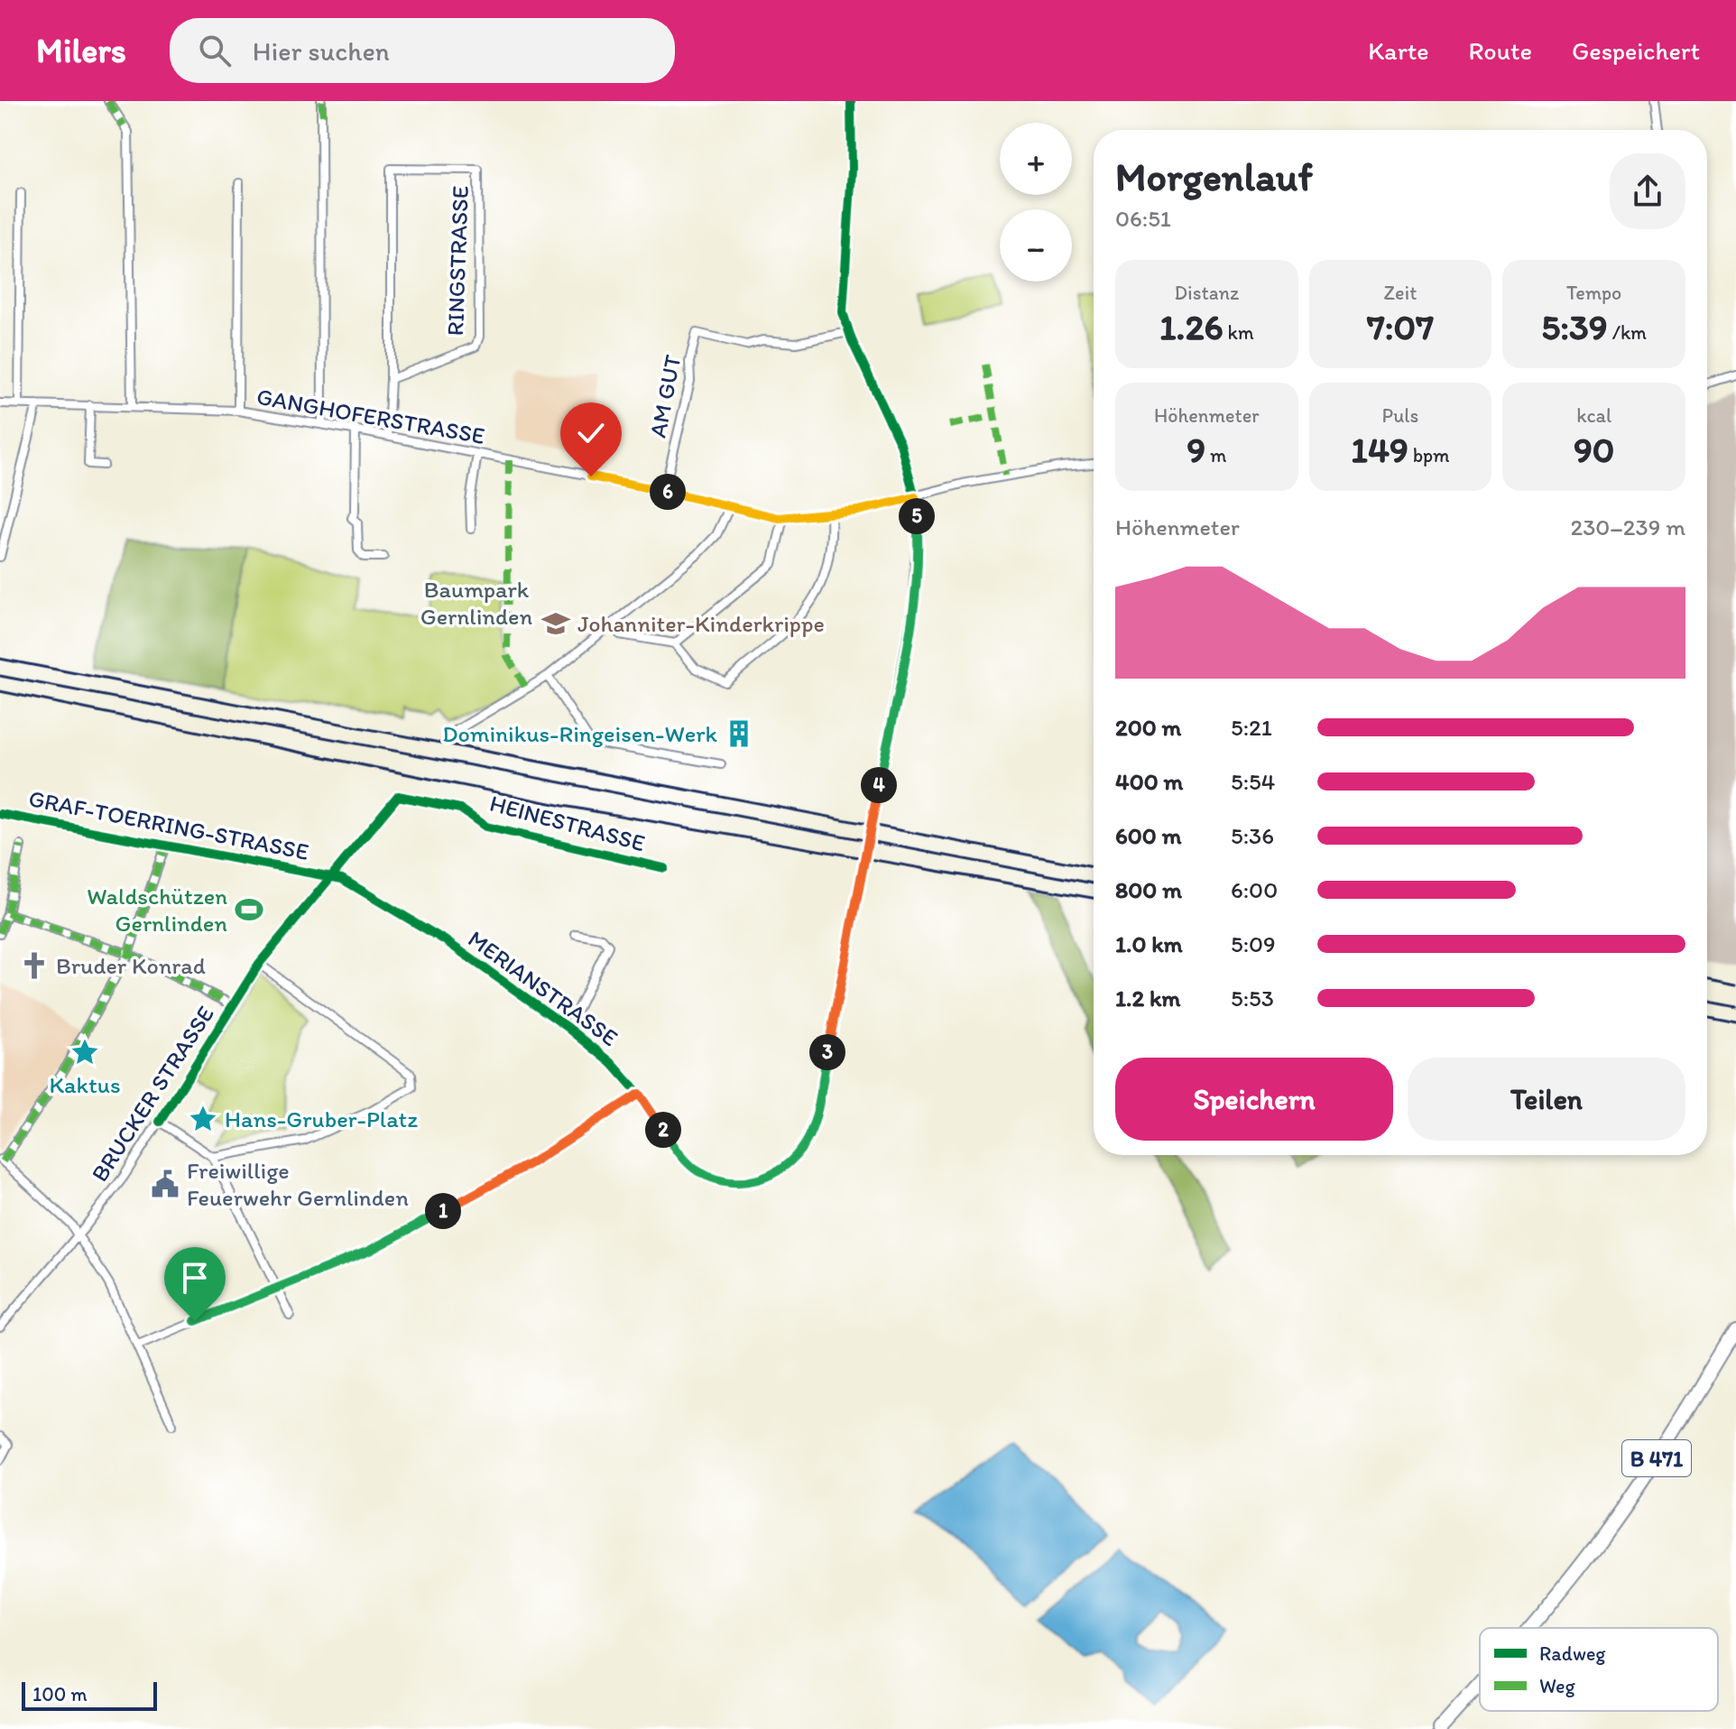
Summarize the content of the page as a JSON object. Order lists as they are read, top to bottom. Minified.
{"streets":{"highway":["B 471"],"street":["RINGSTRASSE","AM GUT","GANGHOFERSTRASSE","HEINESTRASSE","GRAF-TOERRING-STRASSE","MERIANSTRASSE","BRUCKER STRASSE"]},"crossings":[["RINGSTRASSE","GANGHOFERSTRASSE"],["AM GUT","GANGHOFERSTRASSE"],["AM GUT","MERIANSTRASSE"],["GANGHOFERSTRASSE","MERIANSTRASSE"],["HEINESTRASSE","GRAF-TOERRING-STRASSE"],["HEINESTRASSE","MERIANSTRASSE"],["HEINESTRASSE","BRUCKER STRASSE"],["GRAF-TOERRING-STRASSE","MERIANSTRASSE"],["GRAF-TOERRING-STRASSE","BRUCKER STRASSE"],["MERIANSTRASSE","BRUCKER STRASSE"]],"parks":["Baumpark Gernlinden"],"places":{"school or university":["Johanniter-Kinderkrippe"],"building":["Dominikus-Ringeisen-Werk"],"sports":["Waldschützen Gernlinden"],"church":["Bruder Konrad"],"place":["Kaktus","Hans-Gruber-Platz"],"public building":["Freiwillige Feuerwehr Gernlinden"]},"legend":["Radweg","Weg"],"scale_bar":"100 m","page":{"header":"Milers","search":"Hier suchen","nav":["Karte","Route","Gespeichert"],"map_buttons":["+","−"],"heading":["Morgenlauf","06:51"],"stats":[["Distanz","1.26 km"],["Zeit","7:07"],["Tempo","5:39 /km"],["Höhenmeter","9 m"],["Puls","149 bpm"],["kcal","90"]],"pins":["6","5","4","3","2","1"],"chart":["Höhenmeter","230–239 m"],"list":[{"name":"200 m","note":"5:21"},{"name":"400 m","note":"5:54"},{"name":"600 m","note":"5:36"},{"name":"800 m","note":"6:00"},{"name":"1.0 km","note":"5:09"},{"name":"1.2 km","note":"5:53"}],"buttons":["Speichern","Teilen"],"scale":"100 m"}}
